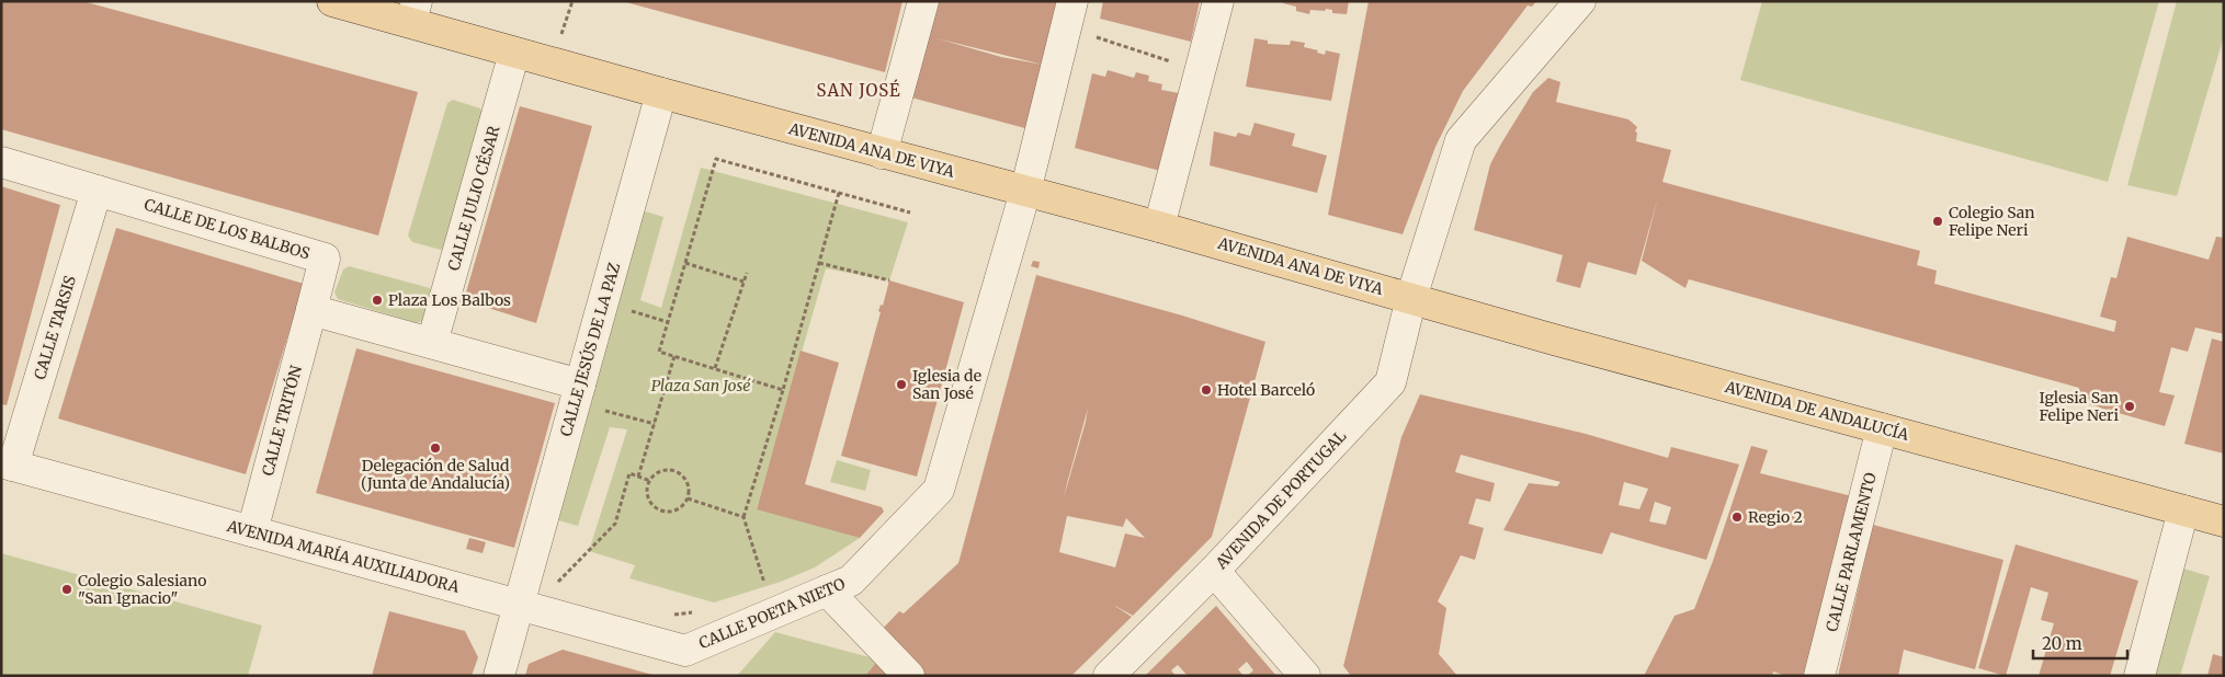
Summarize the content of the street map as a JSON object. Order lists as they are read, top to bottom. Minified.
{"streets":{"main road":["AVENIDA ANA DE VIYA","AVENIDA DE ANDALUCÍA"],"street":["CALLE JULIO CÉSAR","CALLE DE LOS BALBOS","CALLE TARSIS","CALLE JESÚS DE LA PAZ","CALLE TRITÓN","AVENIDA DE PORTUGAL","CALLE PARLAMENTO","AVENIDA MARÍA AUXILIADORA","CALLE POETA NIETO"]},"crossings":[["AVENIDA ANA DE VIYA","CALLE JULIO CÉSAR"],["AVENIDA ANA DE VIYA","CALLE JESÚS DE LA PAZ"],["AVENIDA ANA DE VIYA","AVENIDA DE ANDALUCÍA"],["AVENIDA ANA DE VIYA","AVENIDA DE PORTUGAL"],["AVENIDA ANA DE VIYA","CALLE POETA NIETO"],["CALLE DE LOS BALBOS","CALLE TARSIS"],["CALLE DE LOS BALBOS","CALLE TRITÓN"],["CALLE TARSIS","AVENIDA MARÍA AUXILIADORA"],["CALLE JESÚS DE LA PAZ","AVENIDA MARÍA AUXILIADORA"],["AVENIDA DE ANDALUCÍA","AVENIDA DE PORTUGAL"],["AVENIDA DE ANDALUCÍA","CALLE PARLAMENTO"],["CALLE TRITÓN","AVENIDA MARÍA AUXILIADORA"],["AVENIDA MARÍA AUXILIADORA","CALLE POETA NIETO"]],"districts":["SAN JOSÉ"],"parks":["Plaza San José"],"places":["Colegio San Felipe Neri","Plaza Los Balbos","Iglesia de San José","Hotel Barceló","Iglesia San Felipe Neri","Delegación de Salud (Junta de Andalucía)","Regio 2","Colegio Salesiano \"San Ignacio\""],"scale_bar":"20 m"}
